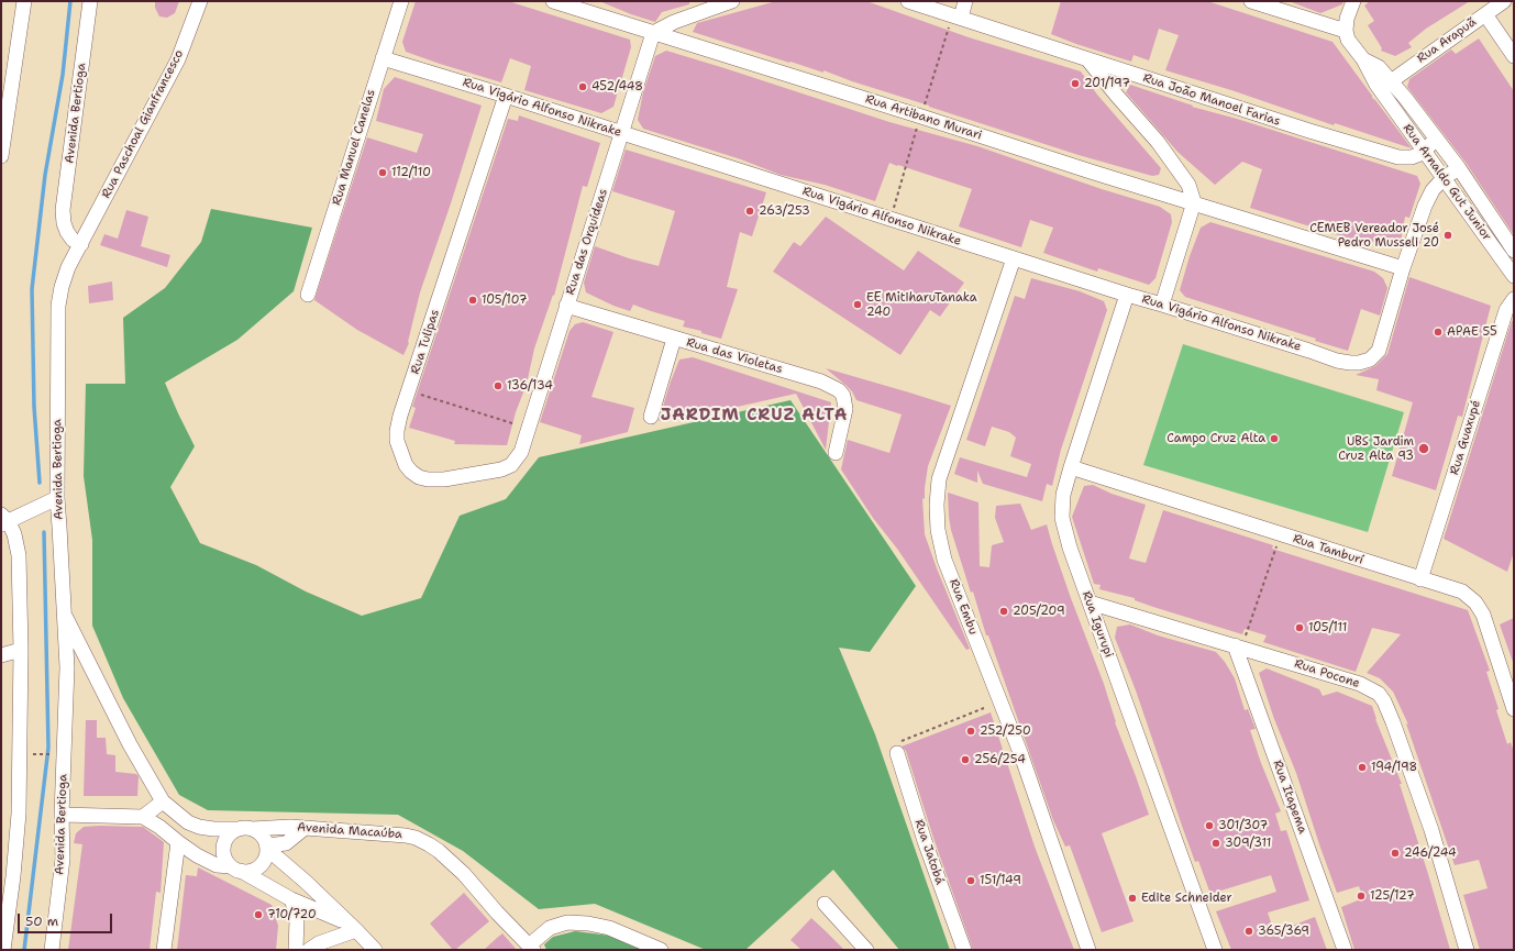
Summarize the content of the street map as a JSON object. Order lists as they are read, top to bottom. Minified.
{"streets":{"street":["Rua Arapuã","Rua João Manoel Farias","Rua Vigário Alfonso Nikrake","Avenida Bertioga","Rua Artibano Murari","Rua Paschoal Gianfrancesco","Rua Manuel Canelas","Rua Arnaldo Gut Junior","Rua das Orquídeas","Rua Tulipas","Rua das Violetas","Rua Guaxupé","Rua Tamburí","Rua Embu","Rua Igurupi","Rua Pocone","Rua Itapema","Avenida Macaúba","Rua Jatobá"]},"crossings":[["Rua Arapuã","Rua Arnaldo Gut Junior"],["Rua João Manoel Farias","Rua Arnaldo Gut Junior"],["Rua Vigário Alfonso Nikrake","Rua Artibano Murari"],["Rua Vigário Alfonso Nikrake","Rua Manuel Canelas"],["Rua Vigário Alfonso Nikrake","Rua das Orquídeas"],["Rua Vigário Alfonso Nikrake","Rua Tulipas"],["Rua Vigário Alfonso Nikrake","Rua Embu"],["Rua Vigário Alfonso Nikrake","Rua Igurupi"],["Avenida Bertioga","Rua Paschoal Gianfrancesco"],["Rua Artibano Murari","Rua das Orquídeas"],["Rua das Orquídeas","Rua Tulipas"],["Rua das Orquídeas","Rua das Violetas"],["Rua Guaxupé","Rua Tamburí"],["Rua Tamburí","Rua Igurupi"],["Rua Igurupi","Rua Pocone"],["Rua Pocone","Rua Itapema"]],"districts":["JARDIM CRUZ ALTA"],"places":["201/197","452/448","112/110","263/253","CEMEB Vereador José Pedro Musseli 20","105/107","EE MitiharuTanaka 240","APAE 55","136/134","Campo Cruz Alta","UBS Jardim Cruz Alta 93","205/209","105/111","252/250","256/254","194/198","301/307","309/311","246/244","151/149","125/127","Edite Schneider","710/720","365/369"],"scale_bar":"50 m"}
